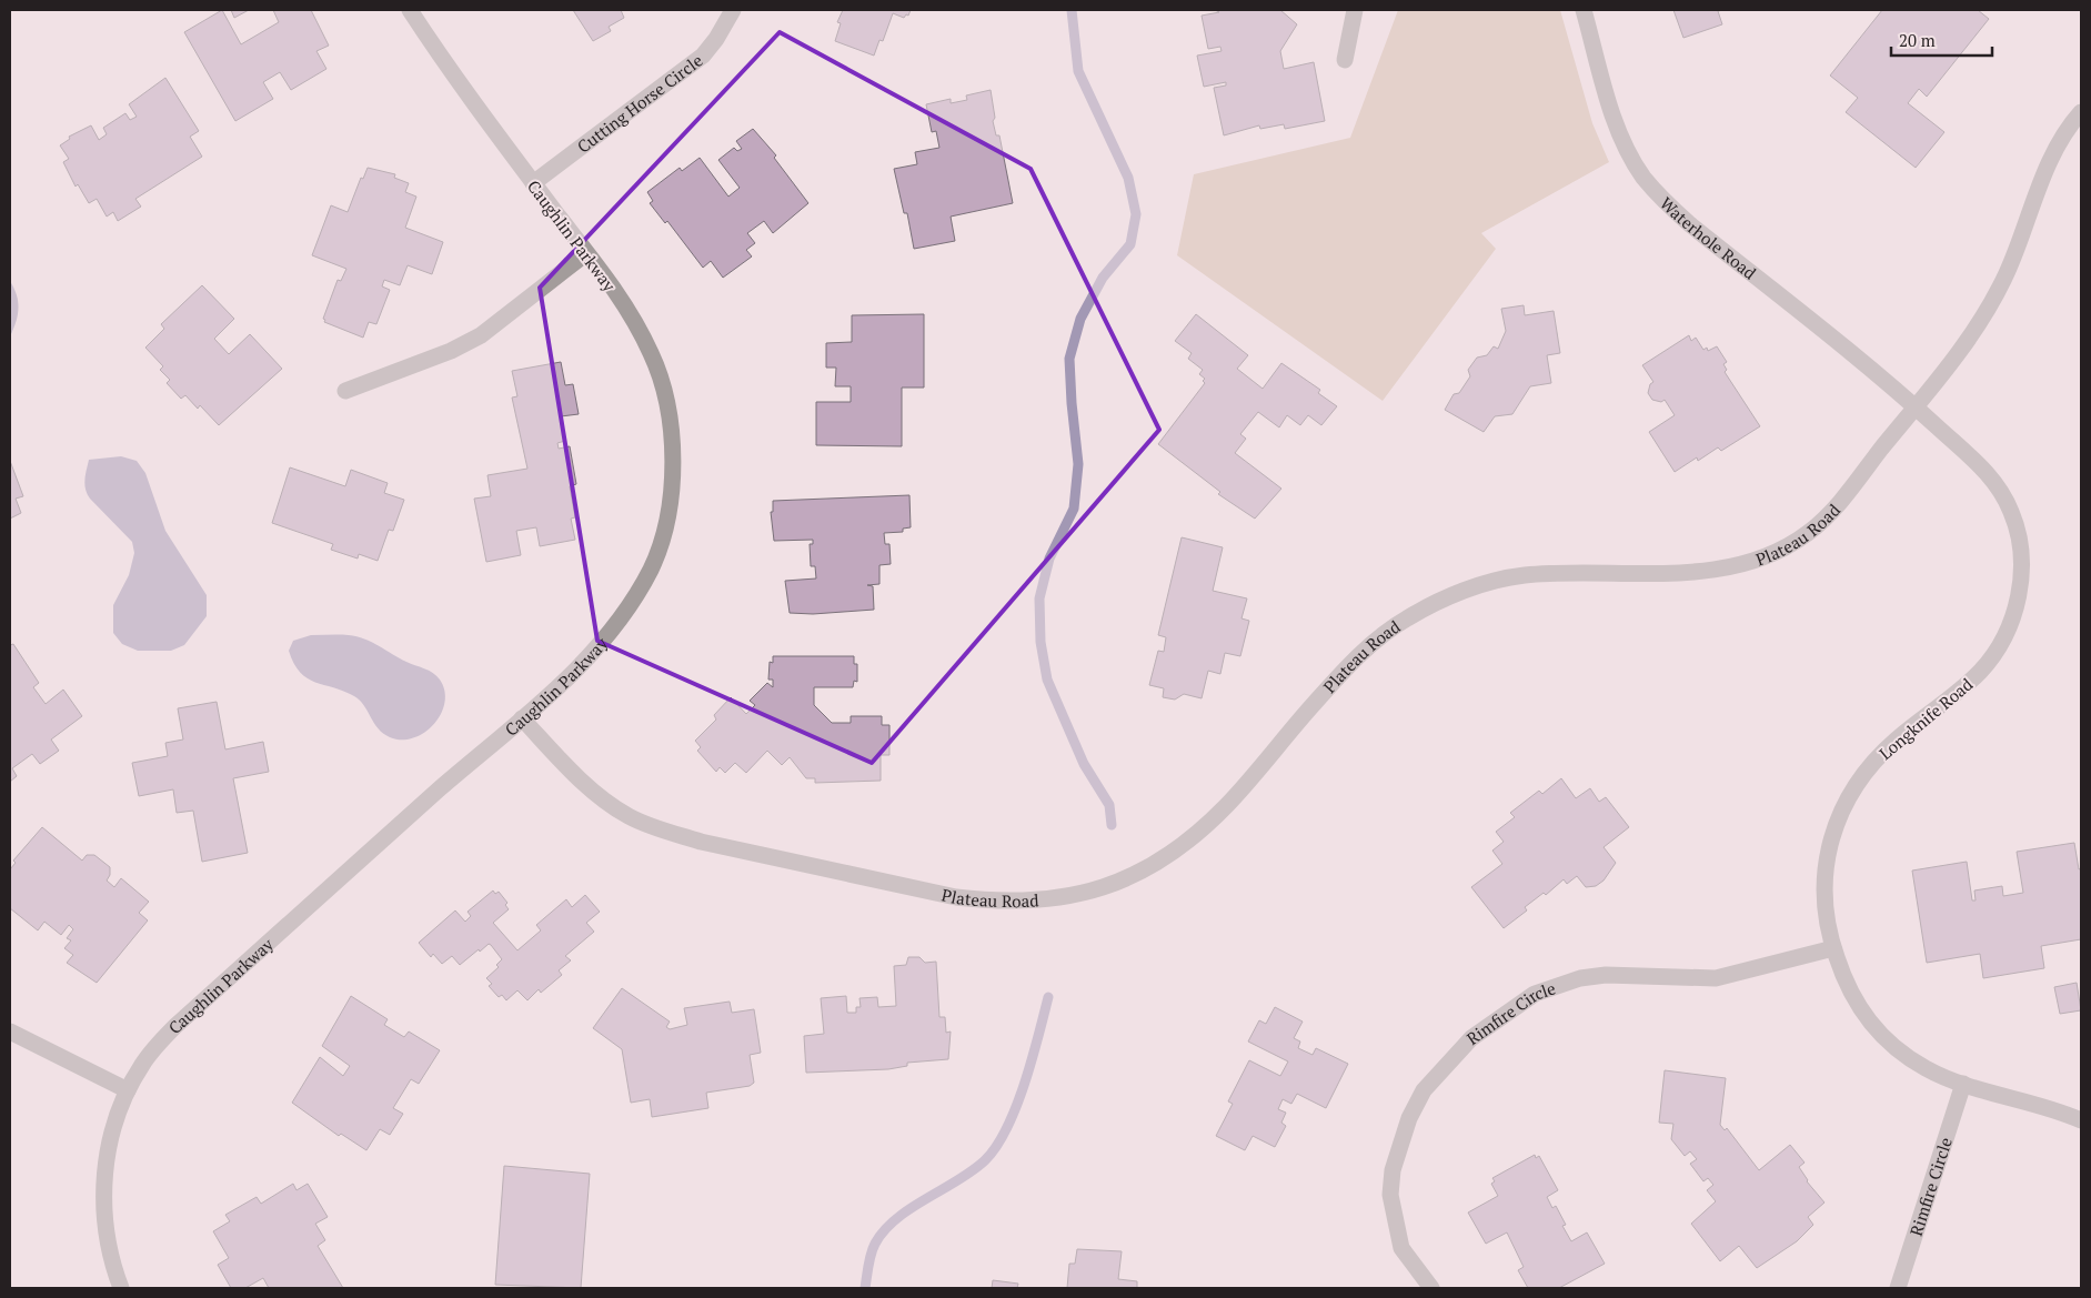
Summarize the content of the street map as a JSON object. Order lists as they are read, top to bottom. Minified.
{"streets":{"street":["Cutting Horse Circle","Caughlin Parkway","Waterhole Road","Plateau Road","Longknife Road","Rimfire Circle"]},"crossings":[["Cutting Horse Circle","Caughlin Parkway"],["Caughlin Parkway","Plateau Road"],["Waterhole Road","Plateau Road"],["Waterhole Road","Longknife Road"],["Plateau Road","Longknife Road"],["Longknife Road","Rimfire Circle"]],"scale_bar":"20 m"}
